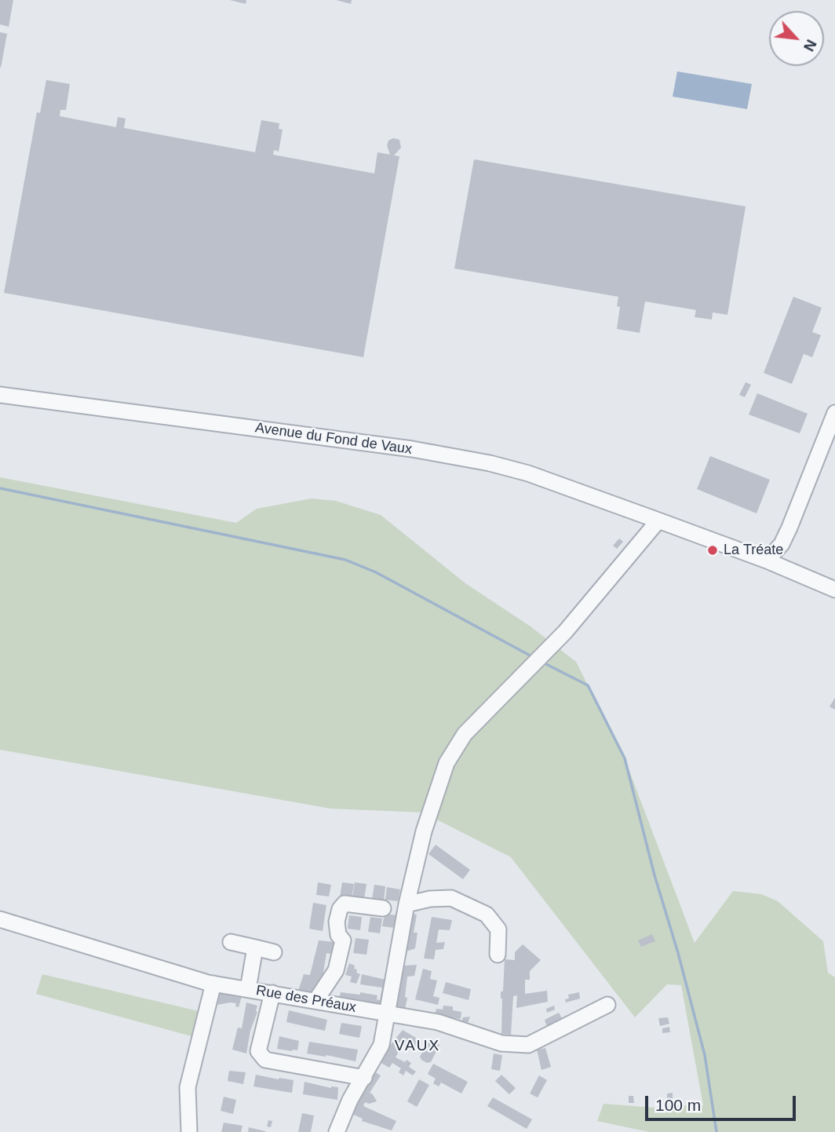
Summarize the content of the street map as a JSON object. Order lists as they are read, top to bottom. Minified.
{"streets":{"street":["Avenue du Fond de Vaux","Rue des Préaux"]},"districts":["VAUX"],"places":["La Tréate"],"scale_bar":"100 m","north":"bottom right"}
